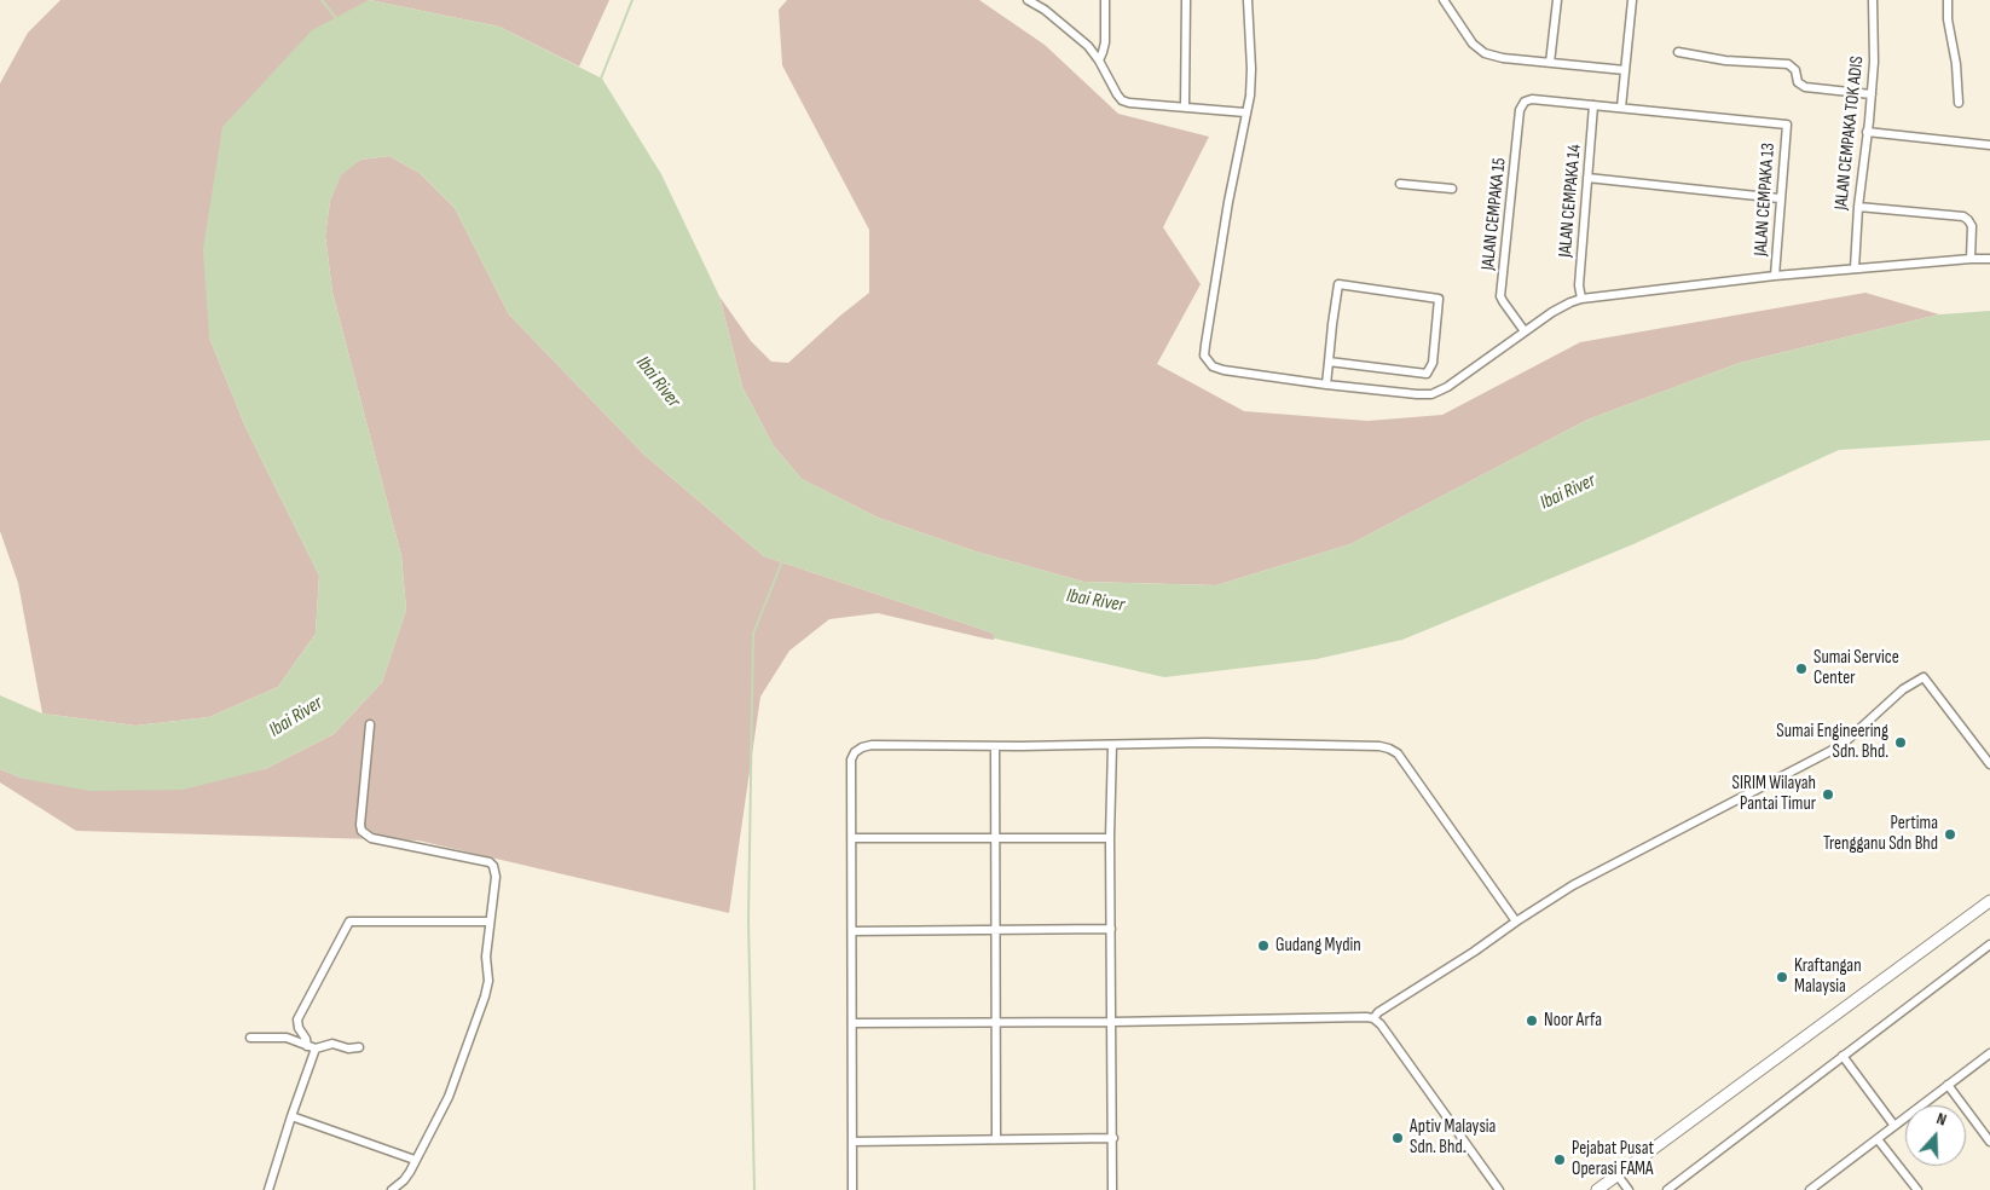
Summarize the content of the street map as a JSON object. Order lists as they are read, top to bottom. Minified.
{"streets":{"street":["JALAN CEMPAKA TOK ADIS","JALAN CEMPAKA 13","JALAN CEMPAKA 14","JALAN CEMPAKA 15"]},"crossings":[["JALAN CEMPAKA 14","JALAN CEMPAKA 15"]],"water":["Ibai River"],"places":["Sumai Service Center","Sumai Engineering Sdn. Bhd.","SIRIM Wilayah Pantai Timur","Pertima Trengganu Sdn Bhd","Gudang Mydin","Kraftangan Malaysia","Noor Arfa","Aptiv Malaysia Sdn. Bhd.","Pejabat Pusat Operasi FAMA"],"north":"top"}
